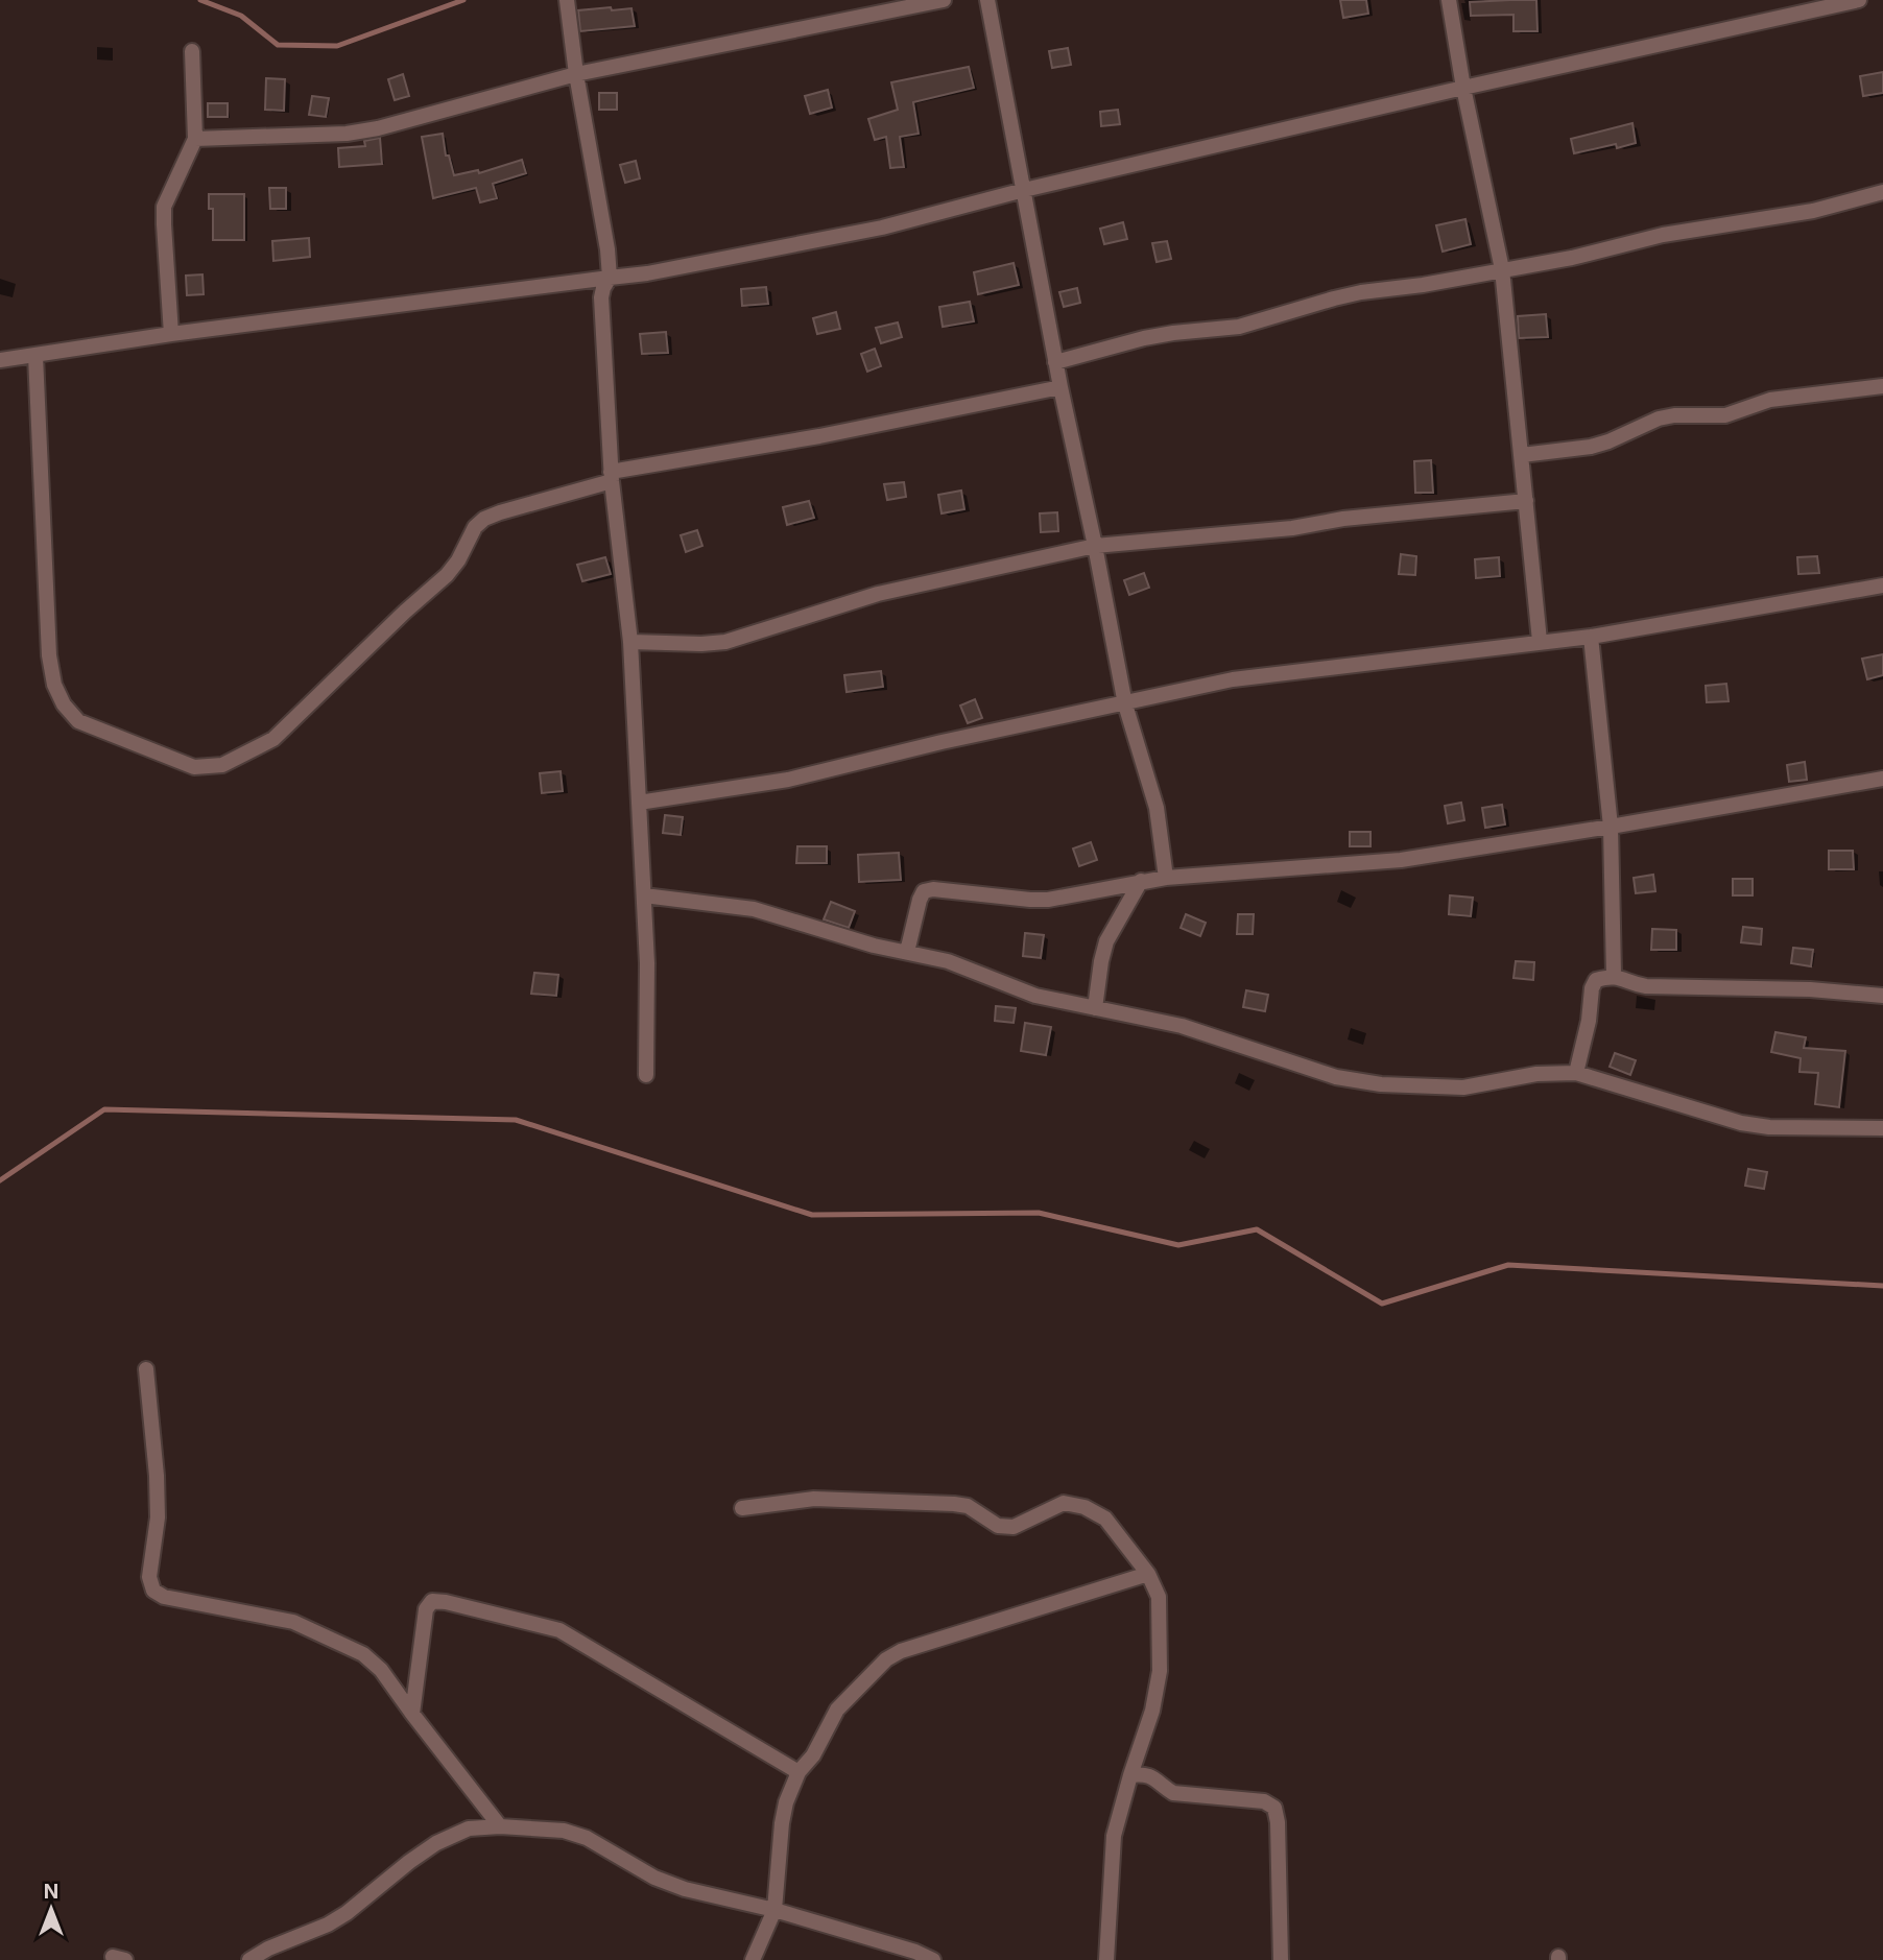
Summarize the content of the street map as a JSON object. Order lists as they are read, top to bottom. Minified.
{"north":"top"}
